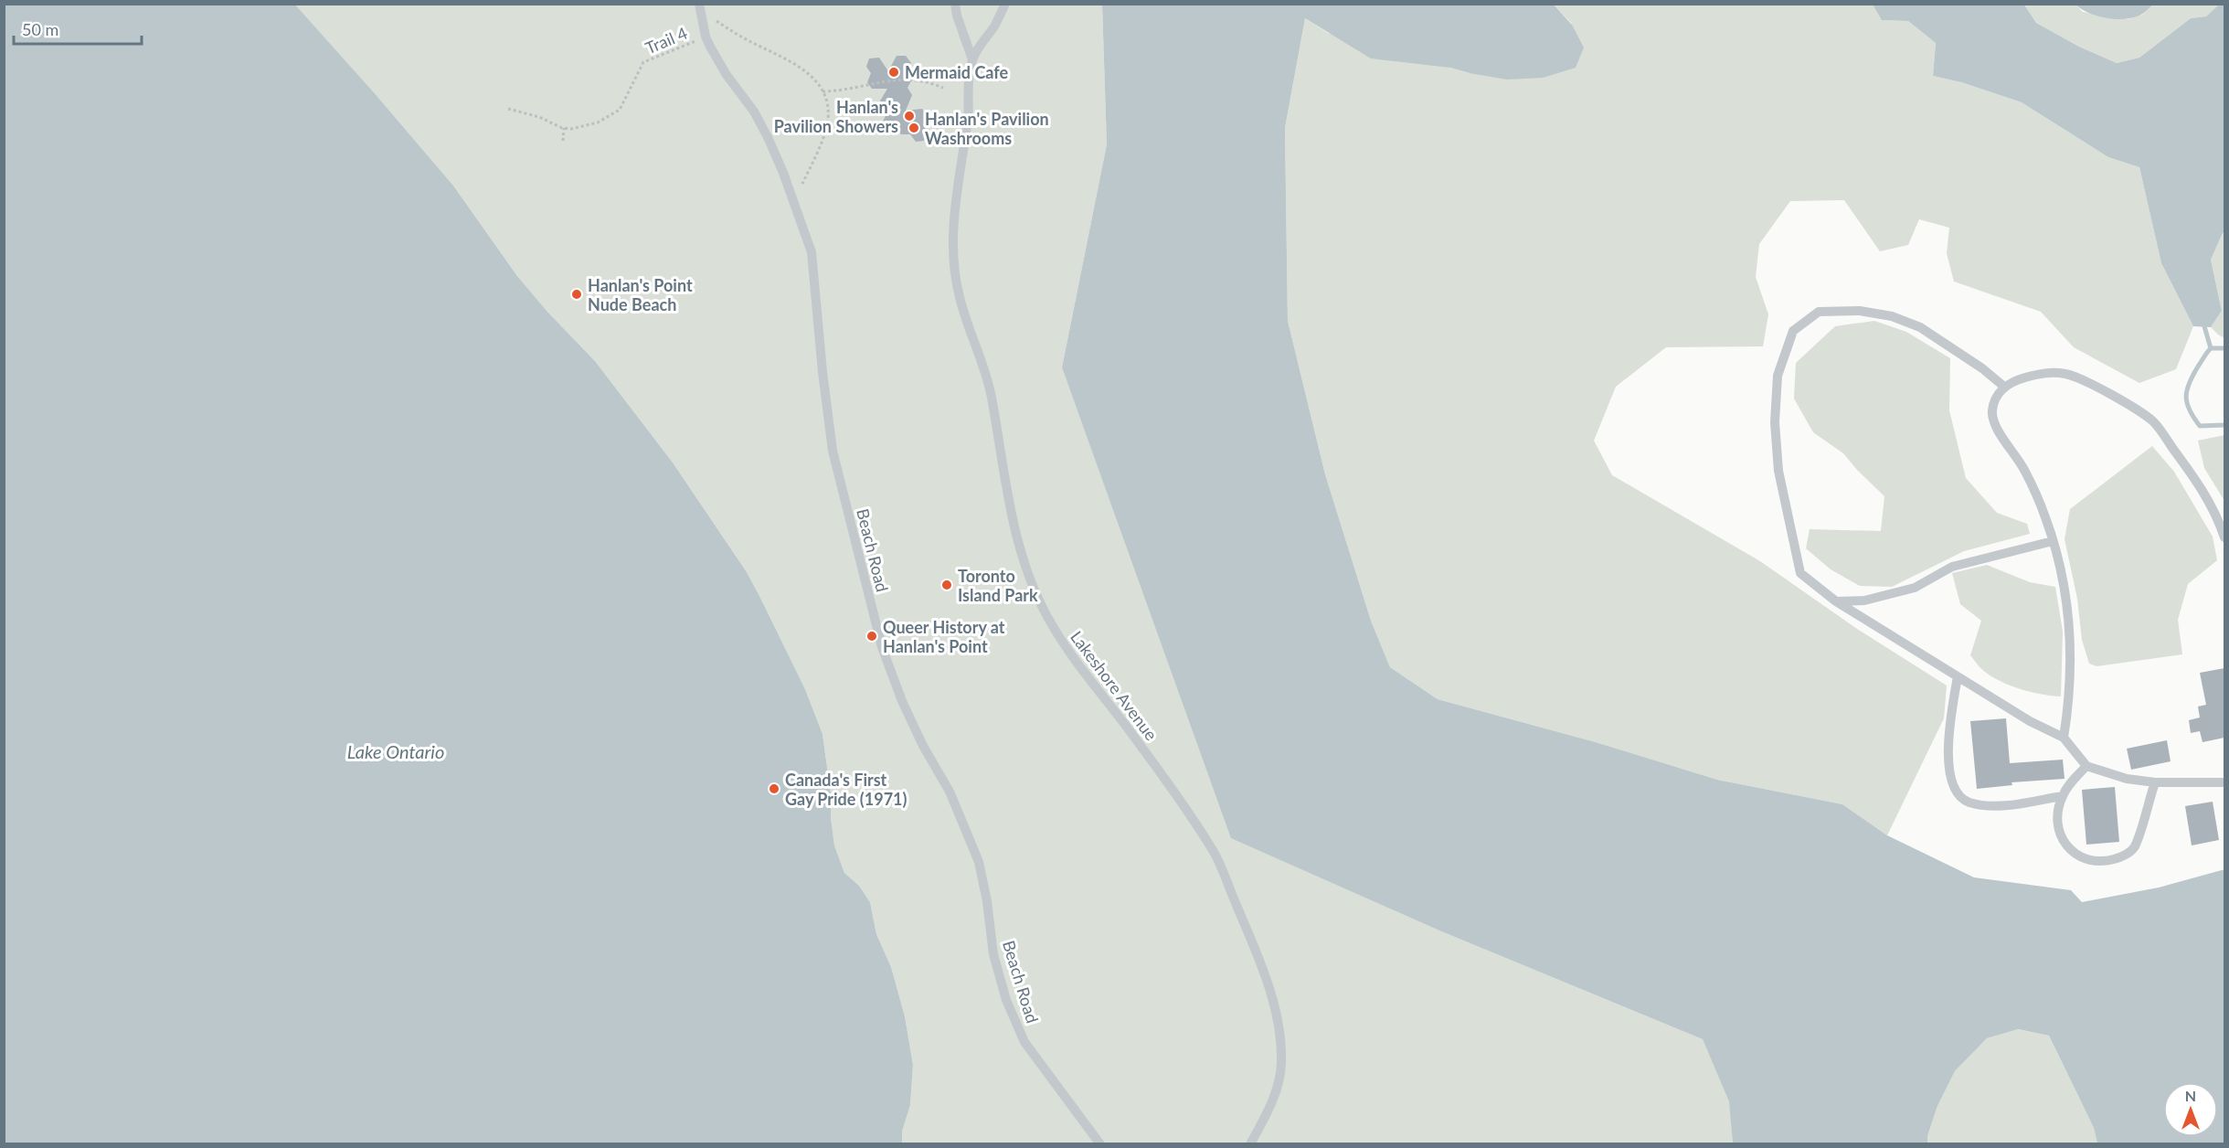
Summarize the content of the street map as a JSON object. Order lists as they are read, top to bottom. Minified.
{"streets":{"lane":["Beach Road","Lakeshore Avenue"],"path":["Trail 4"]},"crossings":[["Trail 4","Beach Road"]],"water":["Lake Ontario"],"places":["Mermaid Cafe","Hanlan's Pavilion Showers","Hanlan's Pavilion Washrooms","Hanlan's Point Nude Beach","Toronto Island Park","Queer History at Hanlan's Point","Canada's First Gay Pride (1971)"],"scale_bar":"50 m","north":"top"}
